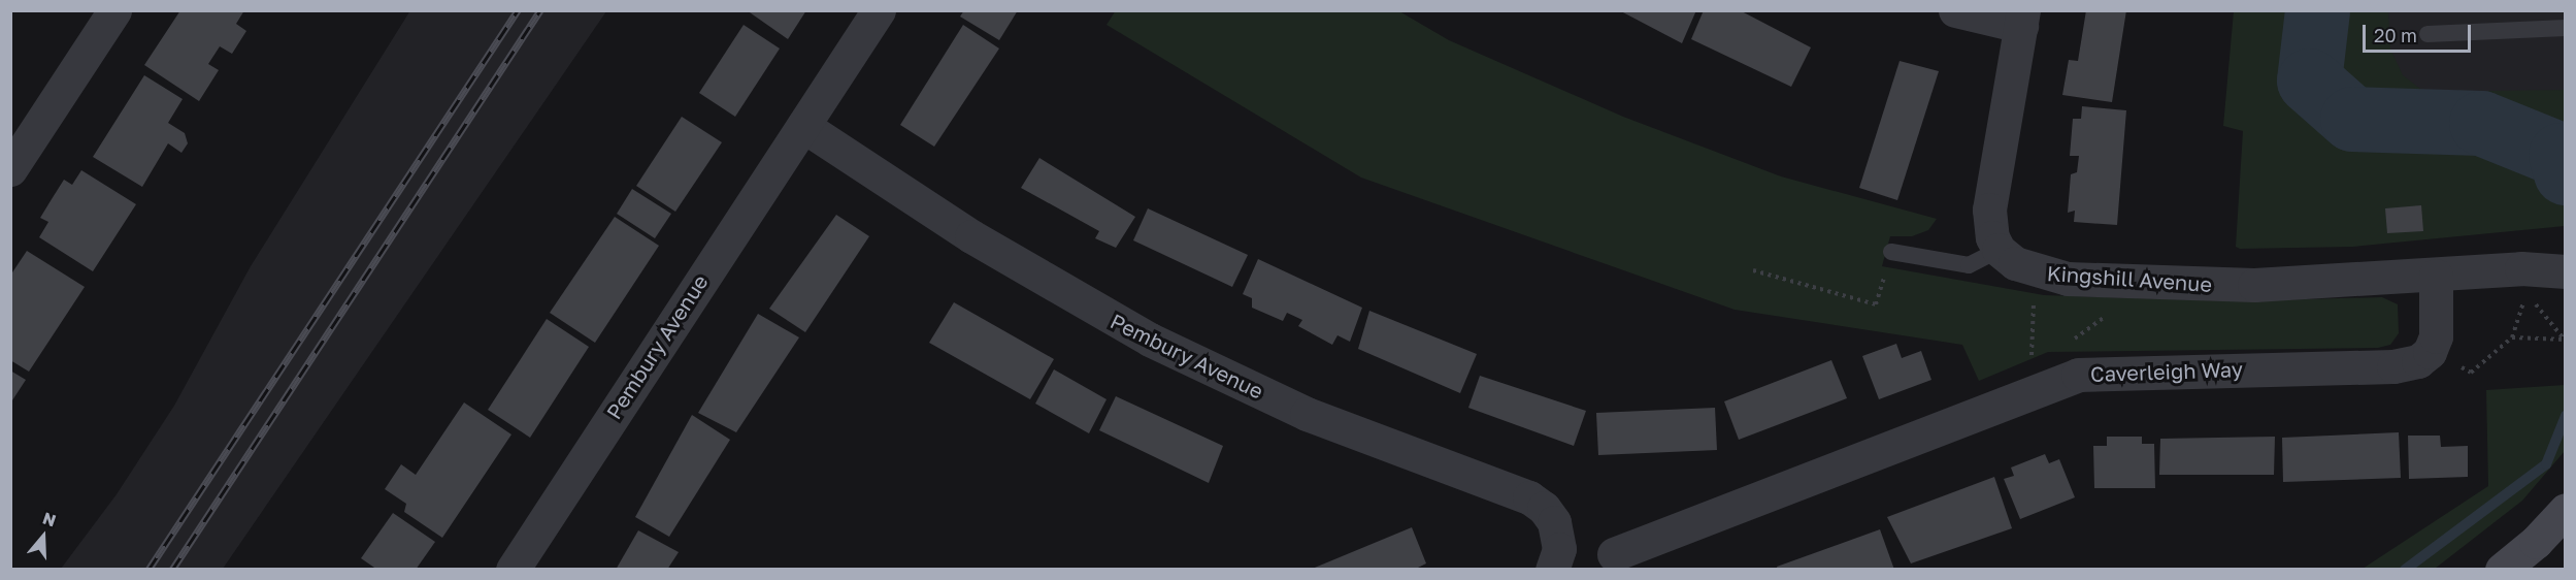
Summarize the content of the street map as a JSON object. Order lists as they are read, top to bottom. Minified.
{"streets":{"street":["Kingshill Avenue","Pembury Avenue","Caverleigh Way"]},"scale_bar":"20 m","north":"top"}
